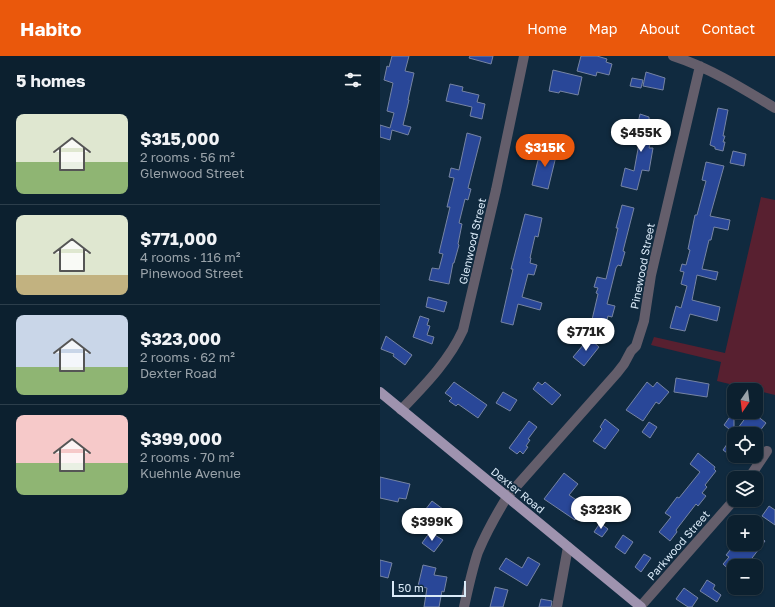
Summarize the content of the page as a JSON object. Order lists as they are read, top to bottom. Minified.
{"streets":{"main road":["Dexter Road"],"street":["Glenwood Street","Pinewood Street","Parkwood Street"]},"crossings":[["Glenwood Street","Dexter Road"],["Pinewood Street","Dexter Road"],["Dexter Road","Parkwood Street"]],"scale_bar":"50 m","north":"bottom","page":{"header":"Habito","nav":["Home","Map","About","Contact"],"heading":"5 homes","list":[{"name":"$315,000","note":"2 rooms · 56 m² · Glenwood Street"},{"name":"$771,000","note":"4 rooms · 116 m² · Pinewood Street"},{"name":"$323,000","note":"2 rooms · 62 m² · Dexter Road"},{"name":"$399,000","note":"2 rooms · 70 m² · Kuehnle Avenue"}],"price":["$455K","$315K","$771K","$323K","$399K"],"map_buttons":["+","−"],"scale":"50 m"}}
